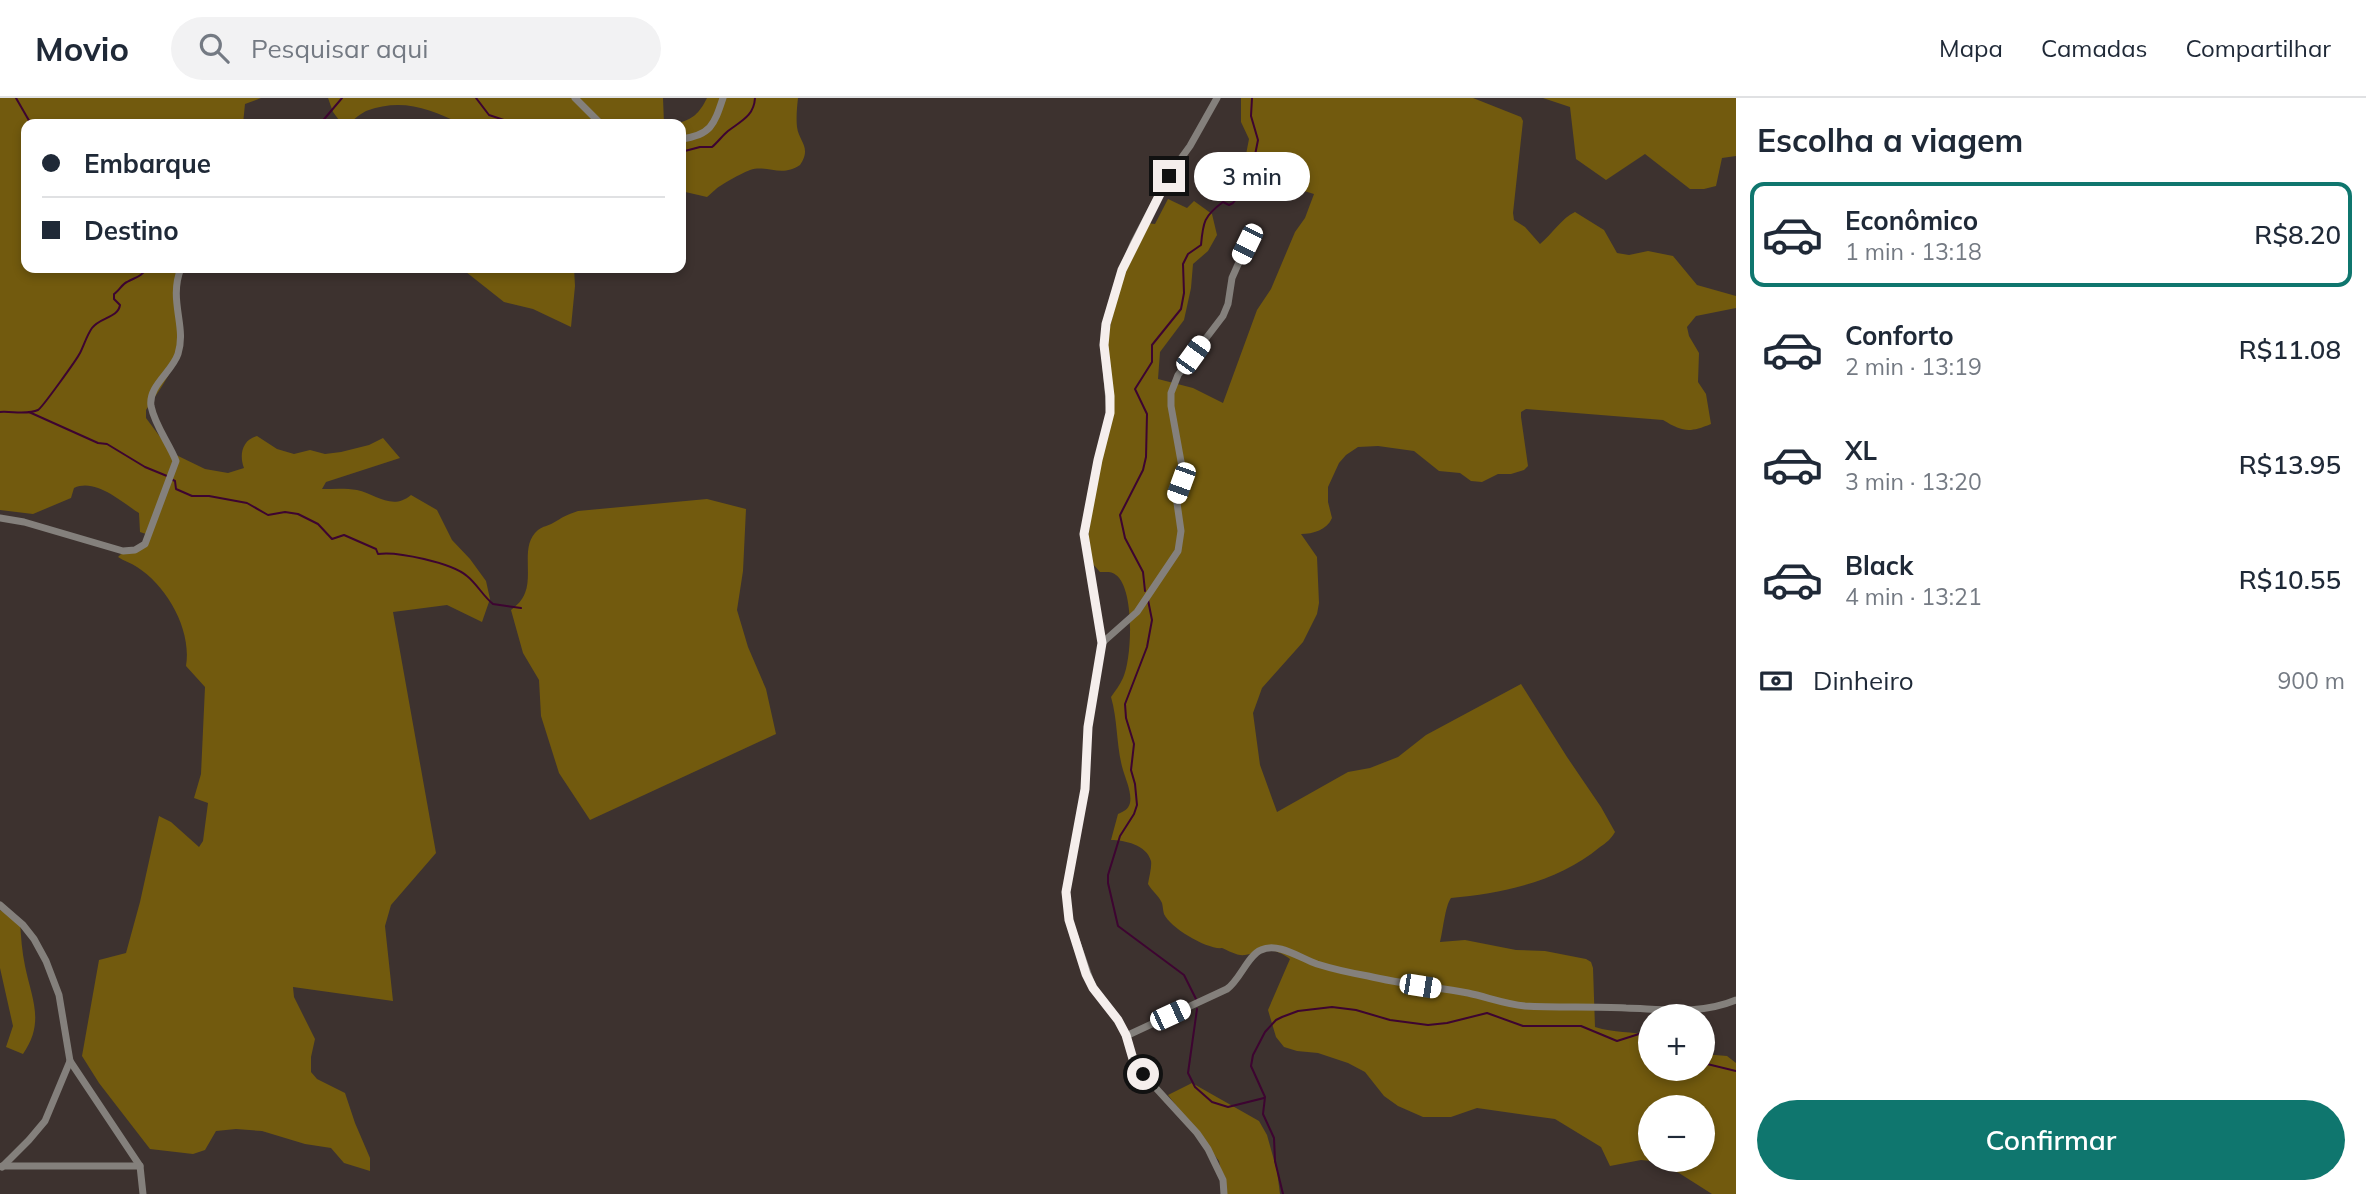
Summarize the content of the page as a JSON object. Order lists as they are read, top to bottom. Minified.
{"page":{"header":"Movio","search":"Pesquisar aqui","nav":["Mapa","Camadas","Compartilhar"],"heading":"Escolha a viagem","banner":["Embarque","Destino"],"bubble":"3 min","list":[{"name":"Econômico","note":"1 min · 13:18","value":"R$8.20"},{"name":"Conforto","note":"2 min · 13:19","value":"R$11.08"},{"name":"XL","note":"3 min · 13:20","value":"R$13.95"},{"name":"Black","note":"4 min · 13:21","value":"R$10.55"}],"pay":["Dinheiro","900 m"],"map_buttons":["+","−"],"buttons":"Confirmar"}}
